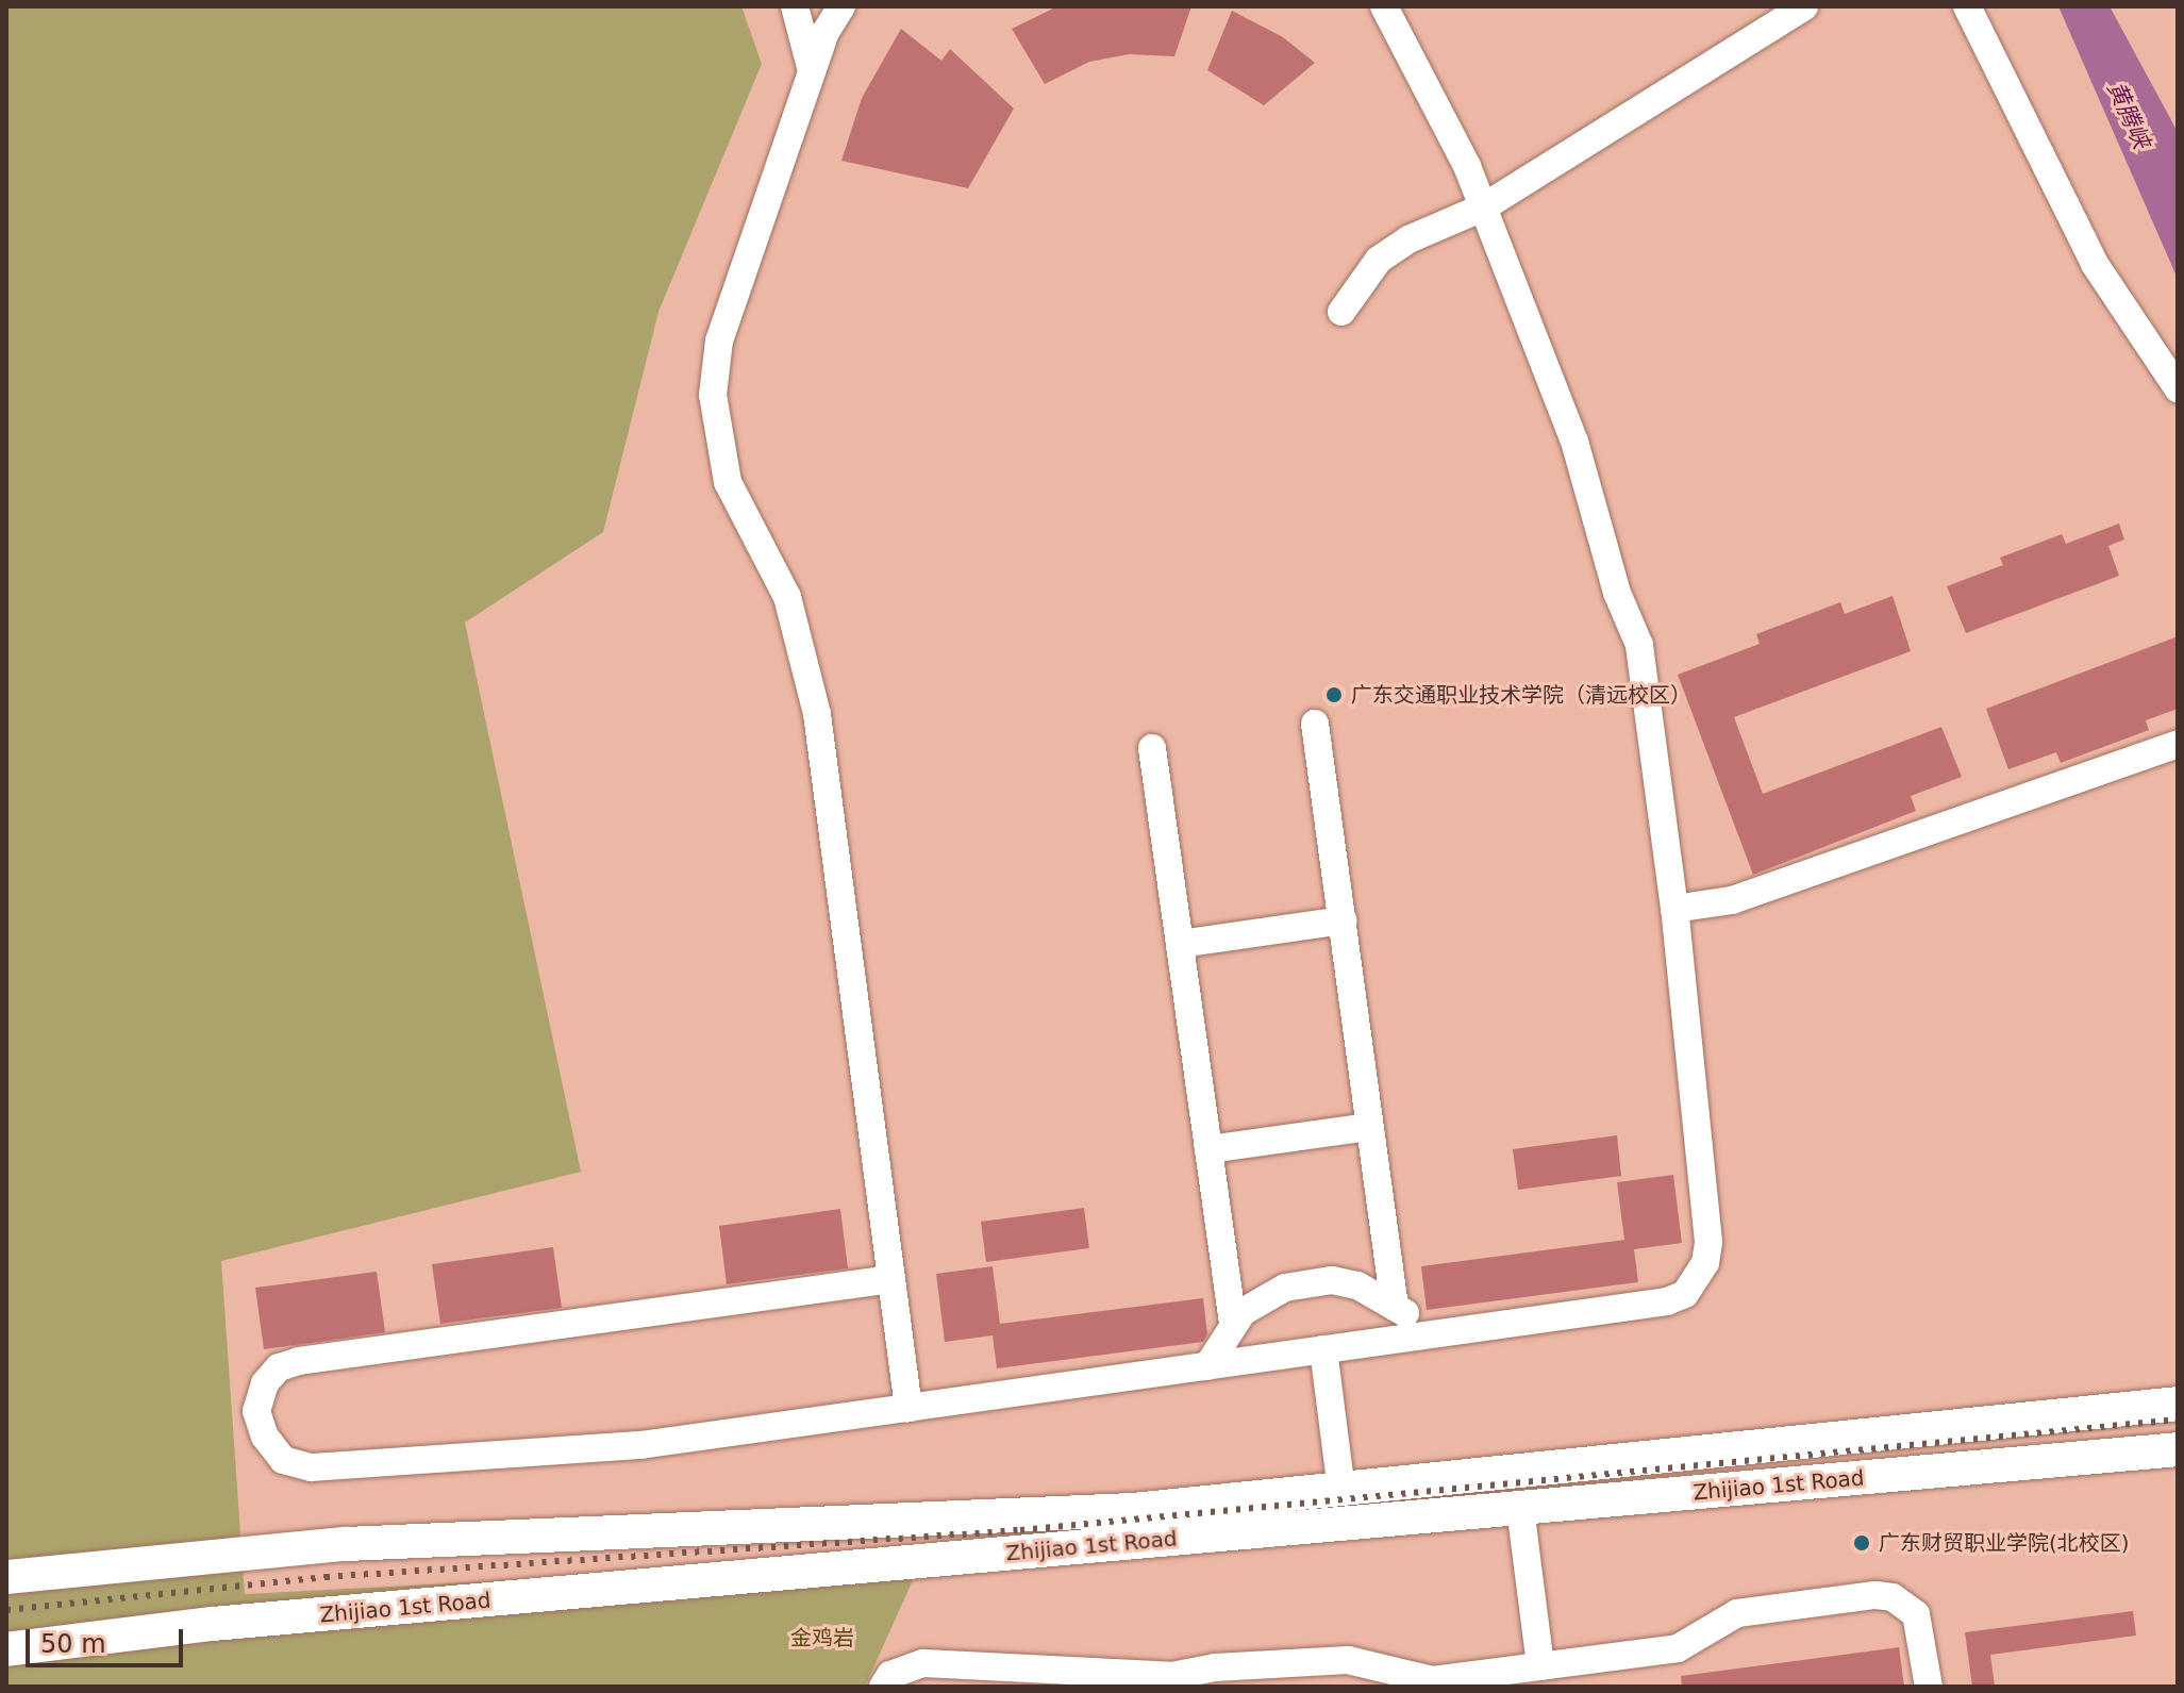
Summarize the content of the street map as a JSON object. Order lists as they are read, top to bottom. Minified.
{"streets":{"main road":["Zhijiao 1st Road"]},"water":["黄腾峡"],"parks":["金鸡岩"],"places":["广东交通职业技术学院（清远校区）","广东财贸职业学院(北校区)"],"scale_bar":"50 m"}
